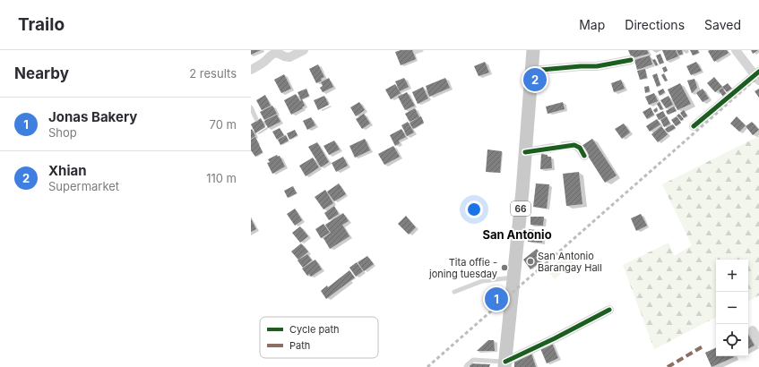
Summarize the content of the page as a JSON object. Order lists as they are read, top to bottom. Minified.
{"streets":{"main road":["66"]},"districts":["San Antonio"],"places":["San Antonio Barangay Hall","Tita offie - joning tuesday"],"legend":["Cycle path","Path"],"page":{"header":"Trailo","nav":["Map","Directions","Saved"],"heading":["Nearby","2 results"],"pins":["2","1"],"list":[{"mark":"1","name":"Jonas Bakery","note":"Shop","value":"70 m"},{"mark":"2","name":"Xhian","note":"Supermarket","value":"110 m"}],"map_buttons":["+","−"]}}
